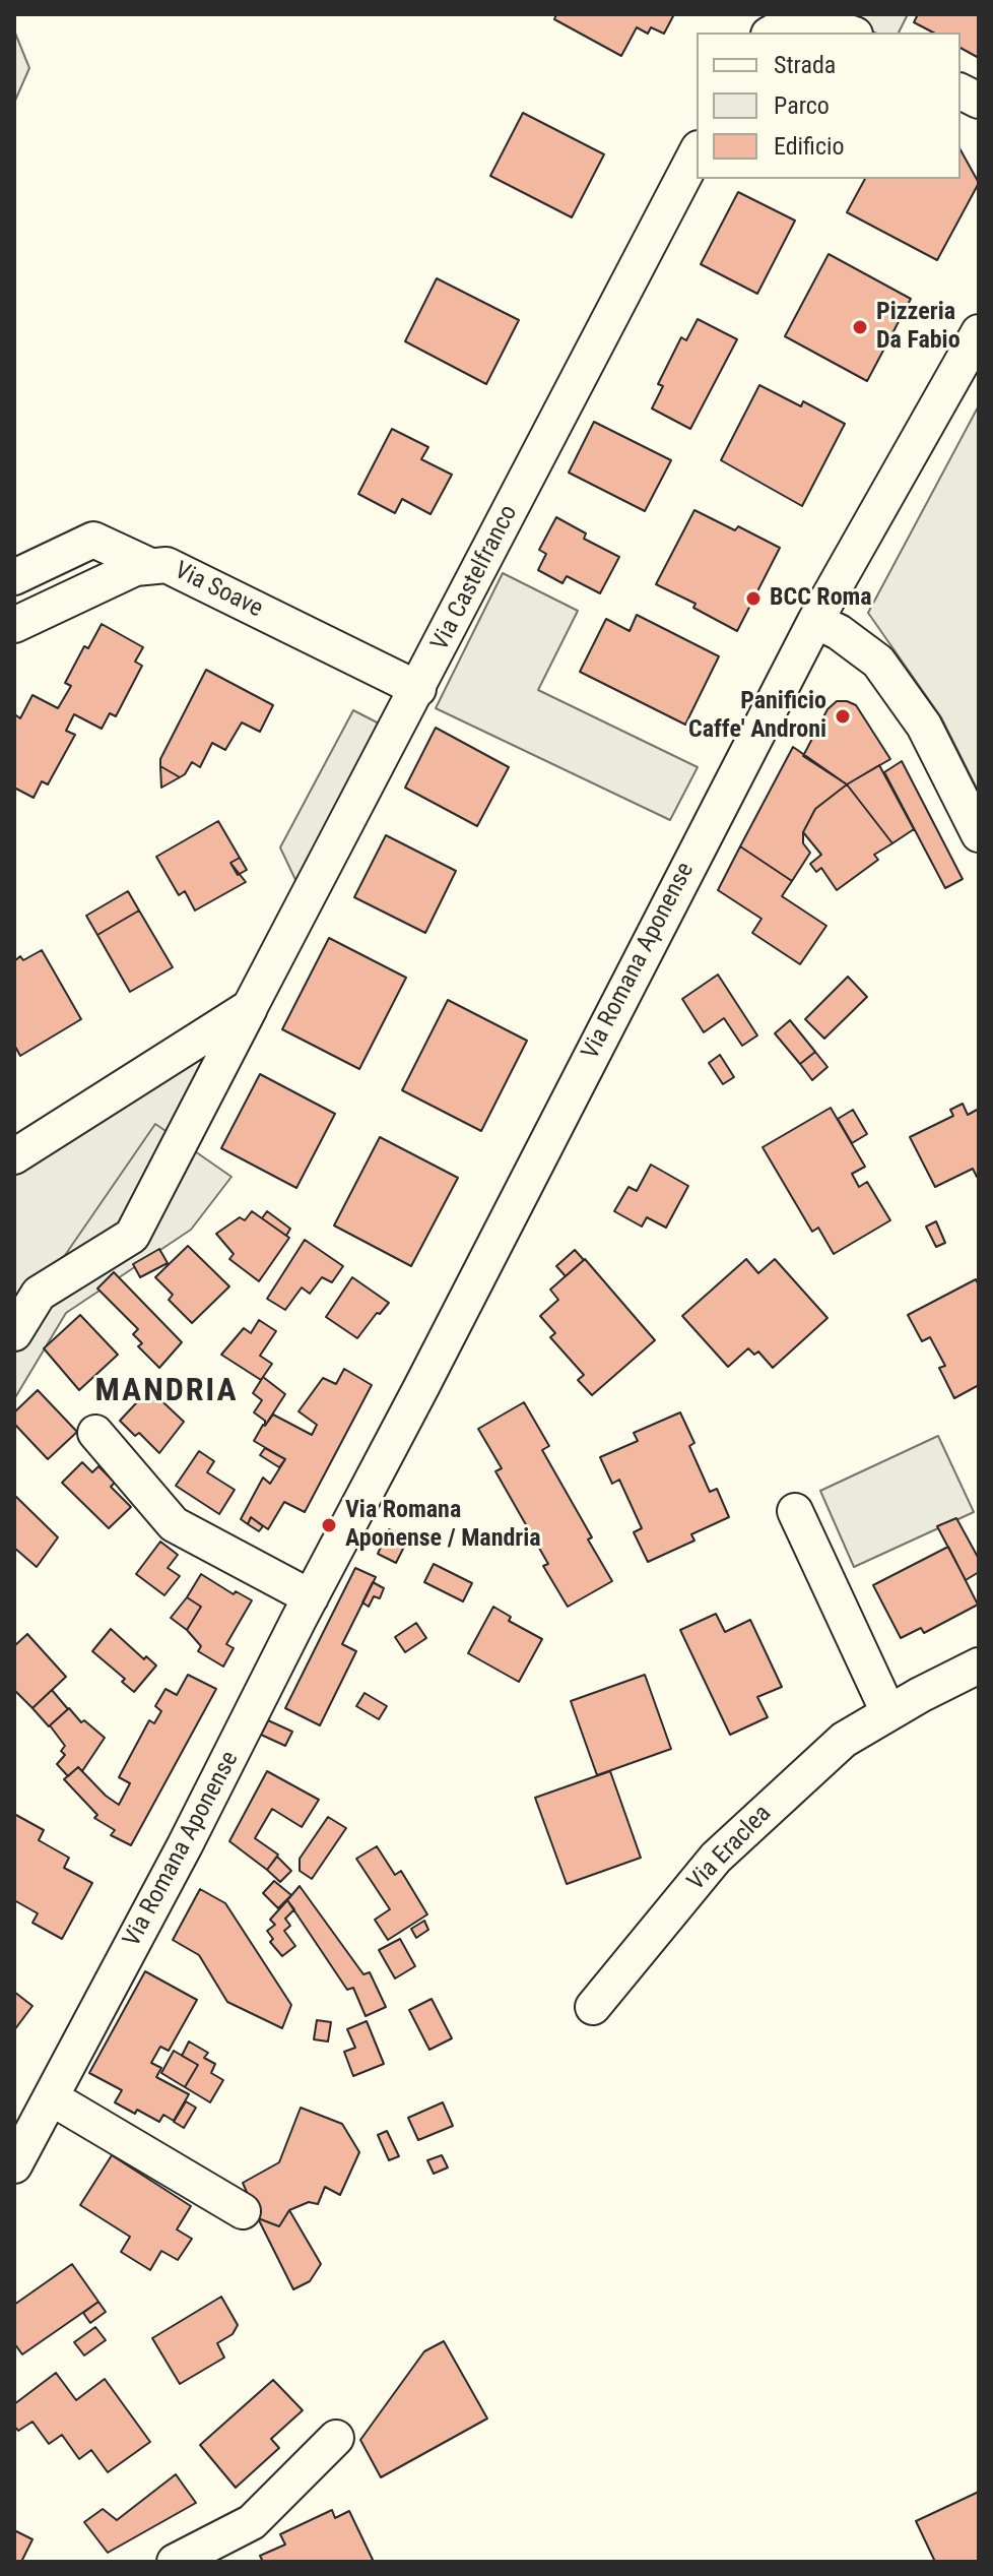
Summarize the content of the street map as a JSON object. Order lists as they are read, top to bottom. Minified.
{"streets":{"street":["Via Castelfranco","Via Soave","Via Romana Aponense","Via Eraclea"]},"crossings":[["Via Castelfranco","Via Soave"]],"districts":["MANDRIA"],"places":["Pizzeria Da Fabio","BCC Roma","Panificio Caffe' Androni","Via Romana Aponense / Mandria"],"legend":["Strada","Parco","Edificio"]}
